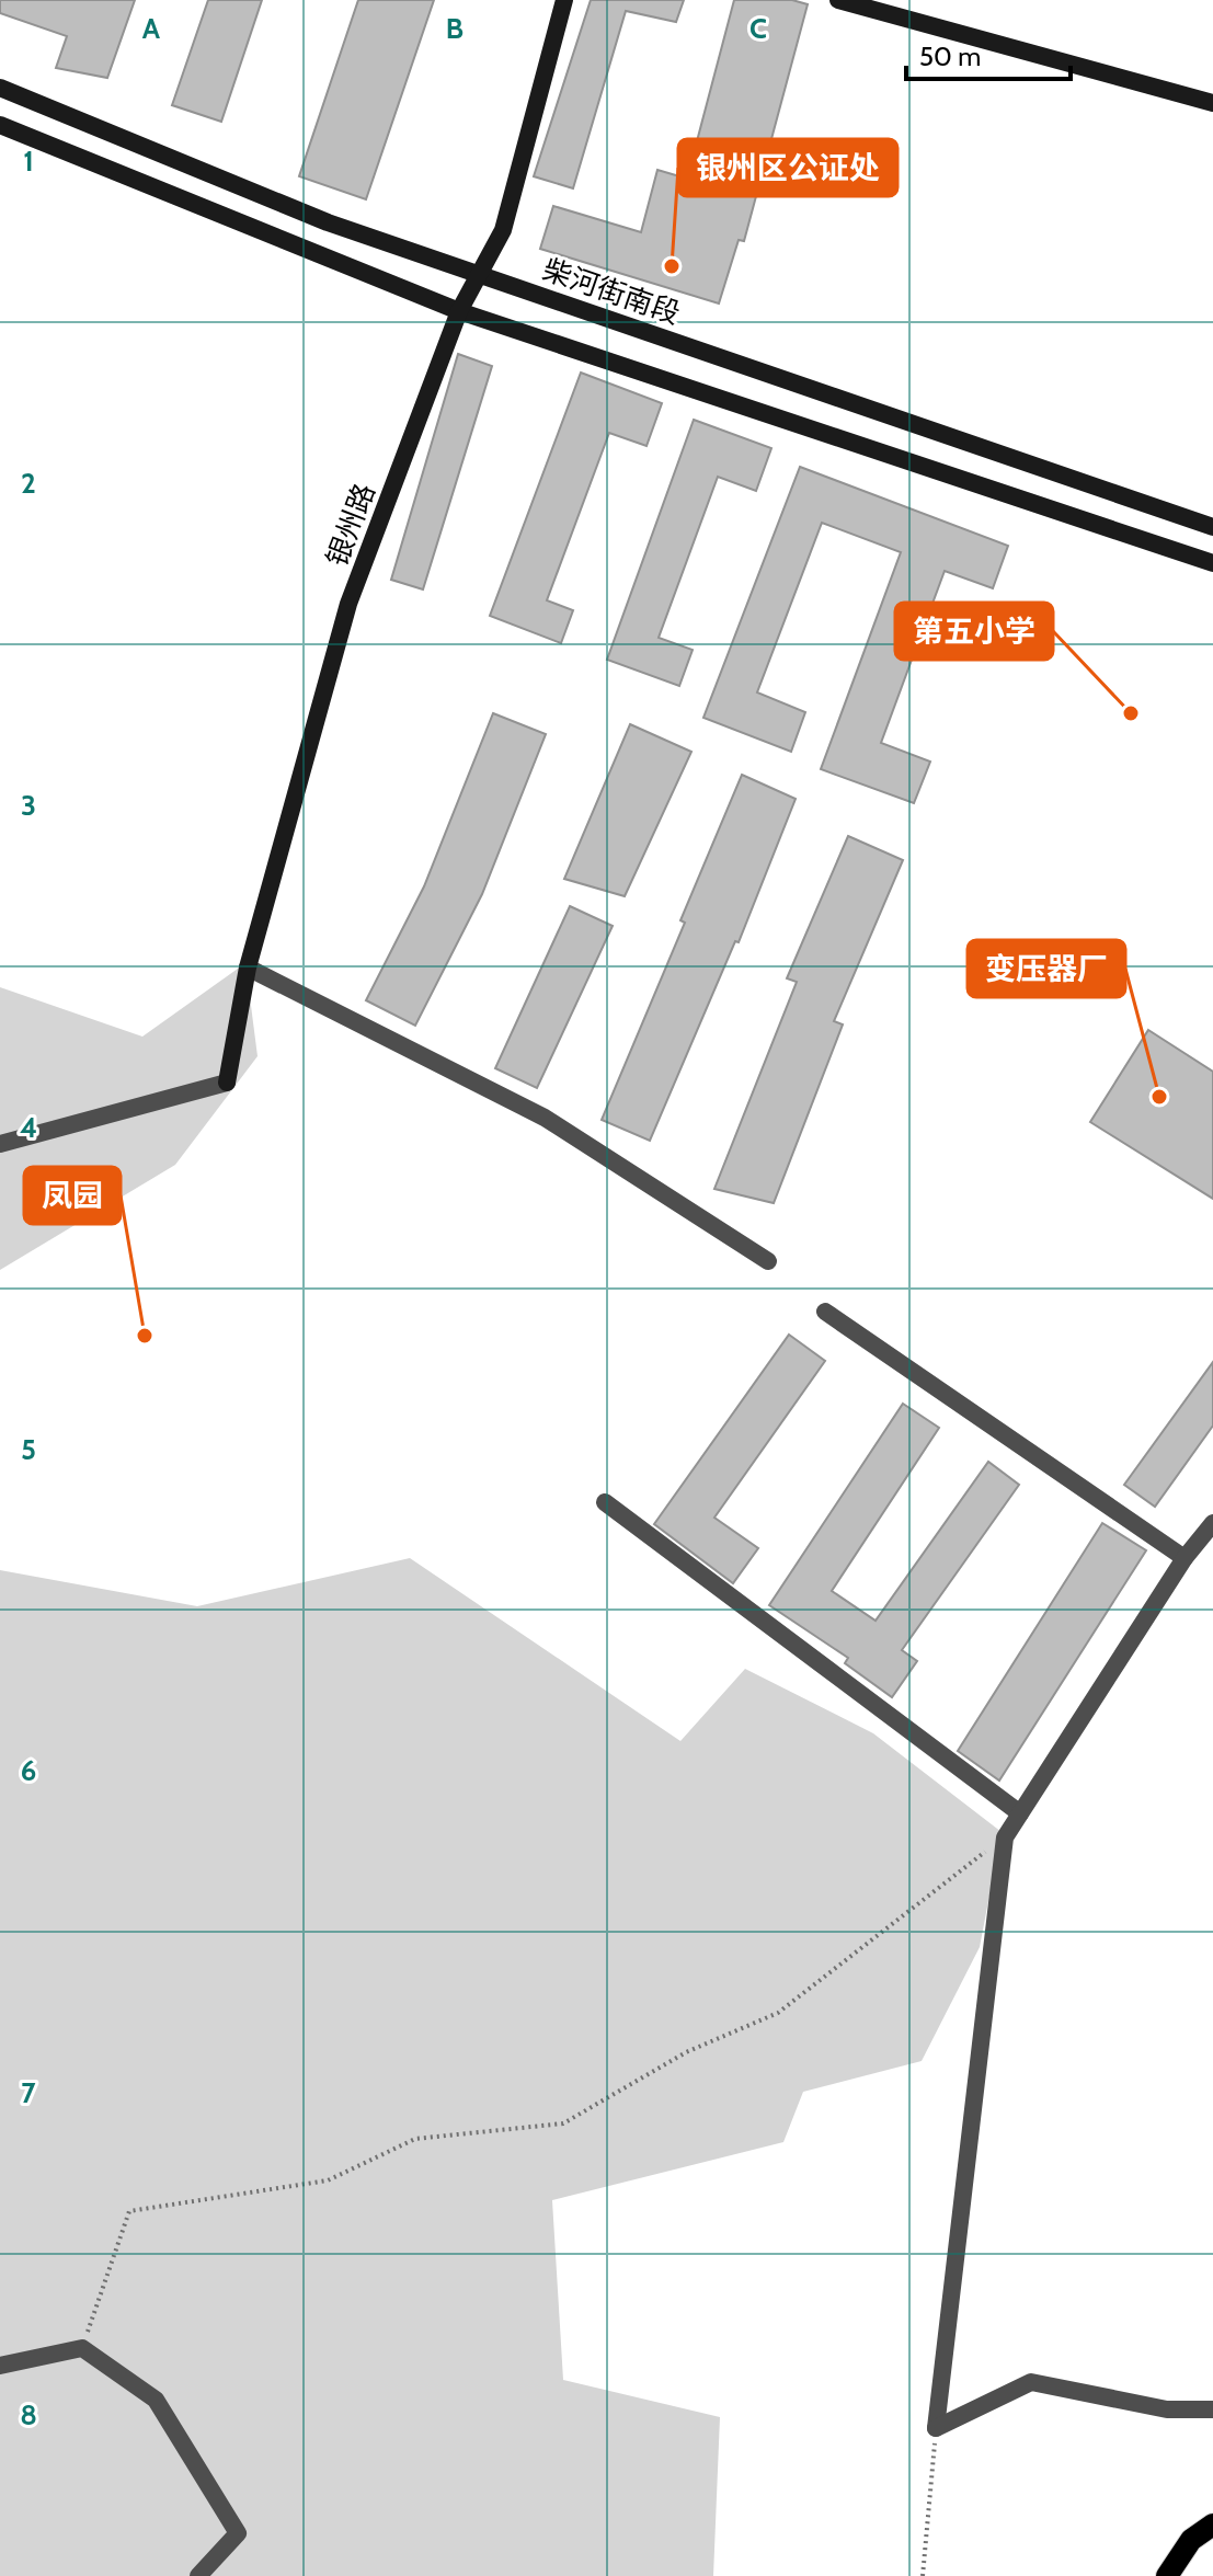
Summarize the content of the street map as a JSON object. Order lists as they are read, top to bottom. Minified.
{"streets":{"main road":["柴河街南段","银州路"]},"crossings":[["柴河街南段","银州路"]],"places":["银州区公证处","第五小学","变压器厂","凤园"],"scale_bar":"50 m","grid":{"columns":["A","B","C"],"rows":["1","2","3","4","5","6","7","8"]}}
